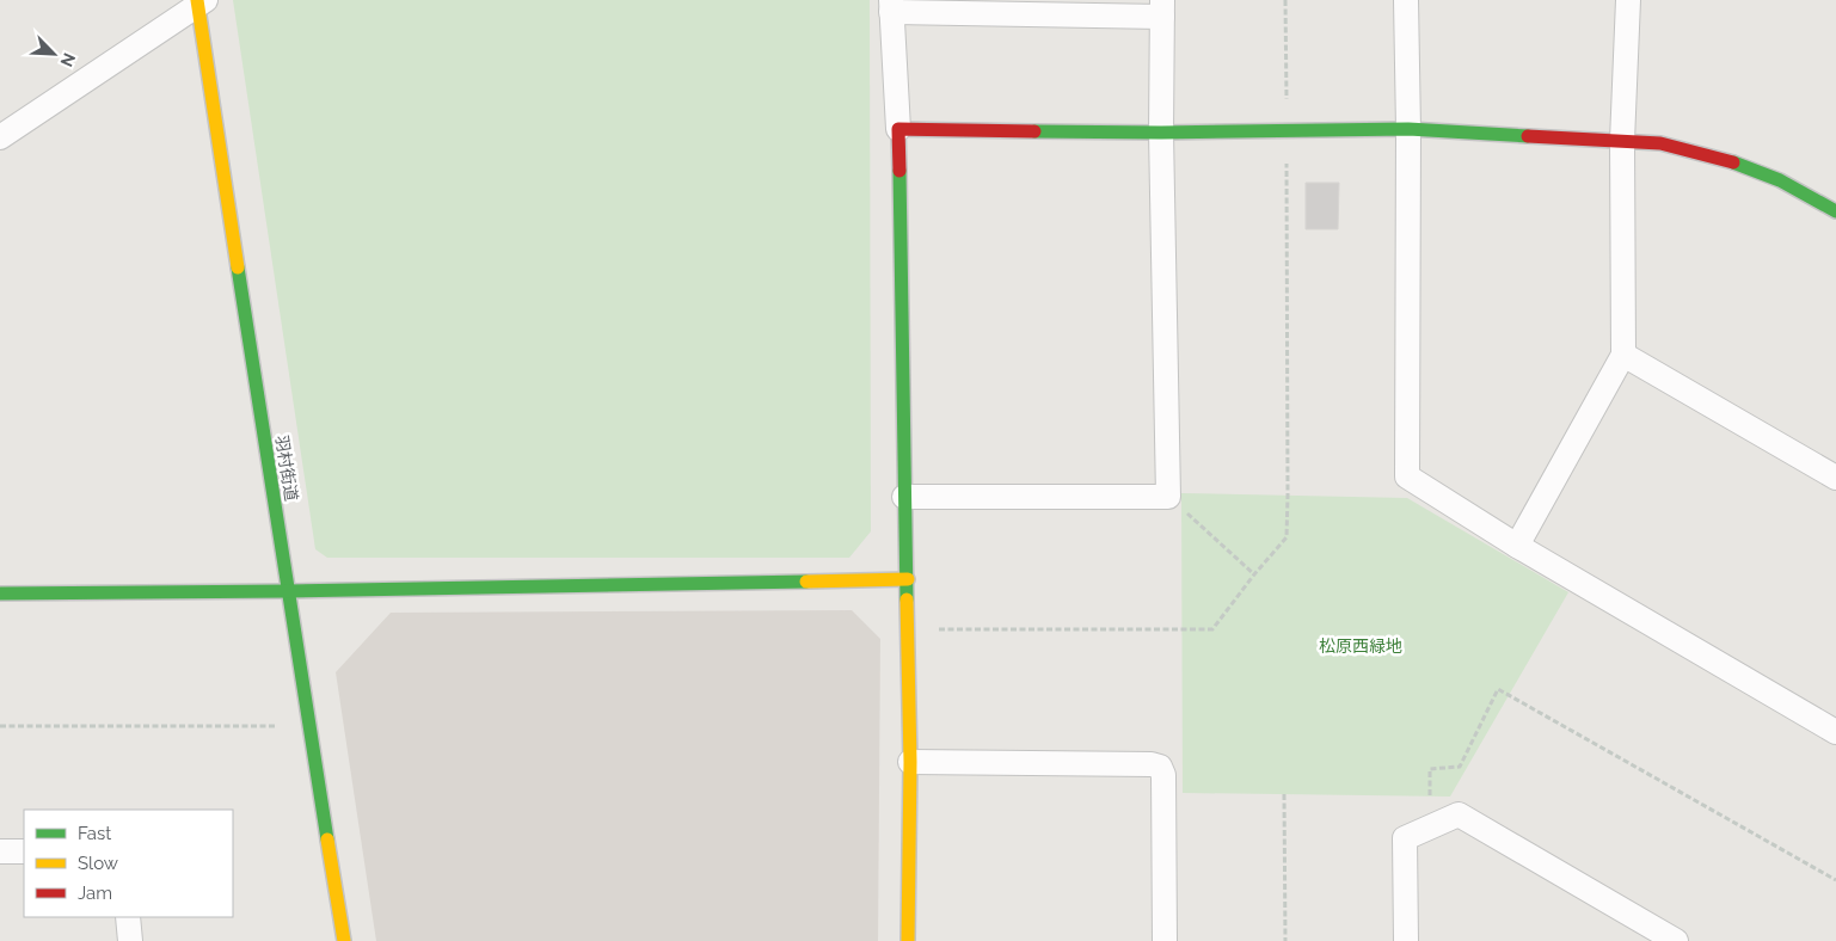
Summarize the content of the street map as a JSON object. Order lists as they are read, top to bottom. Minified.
{"streets":{"street":["羽村街道"]},"parks":["松原西緑地"],"legend":["Fast","Slow","Jam"],"north":"bottom right"}
